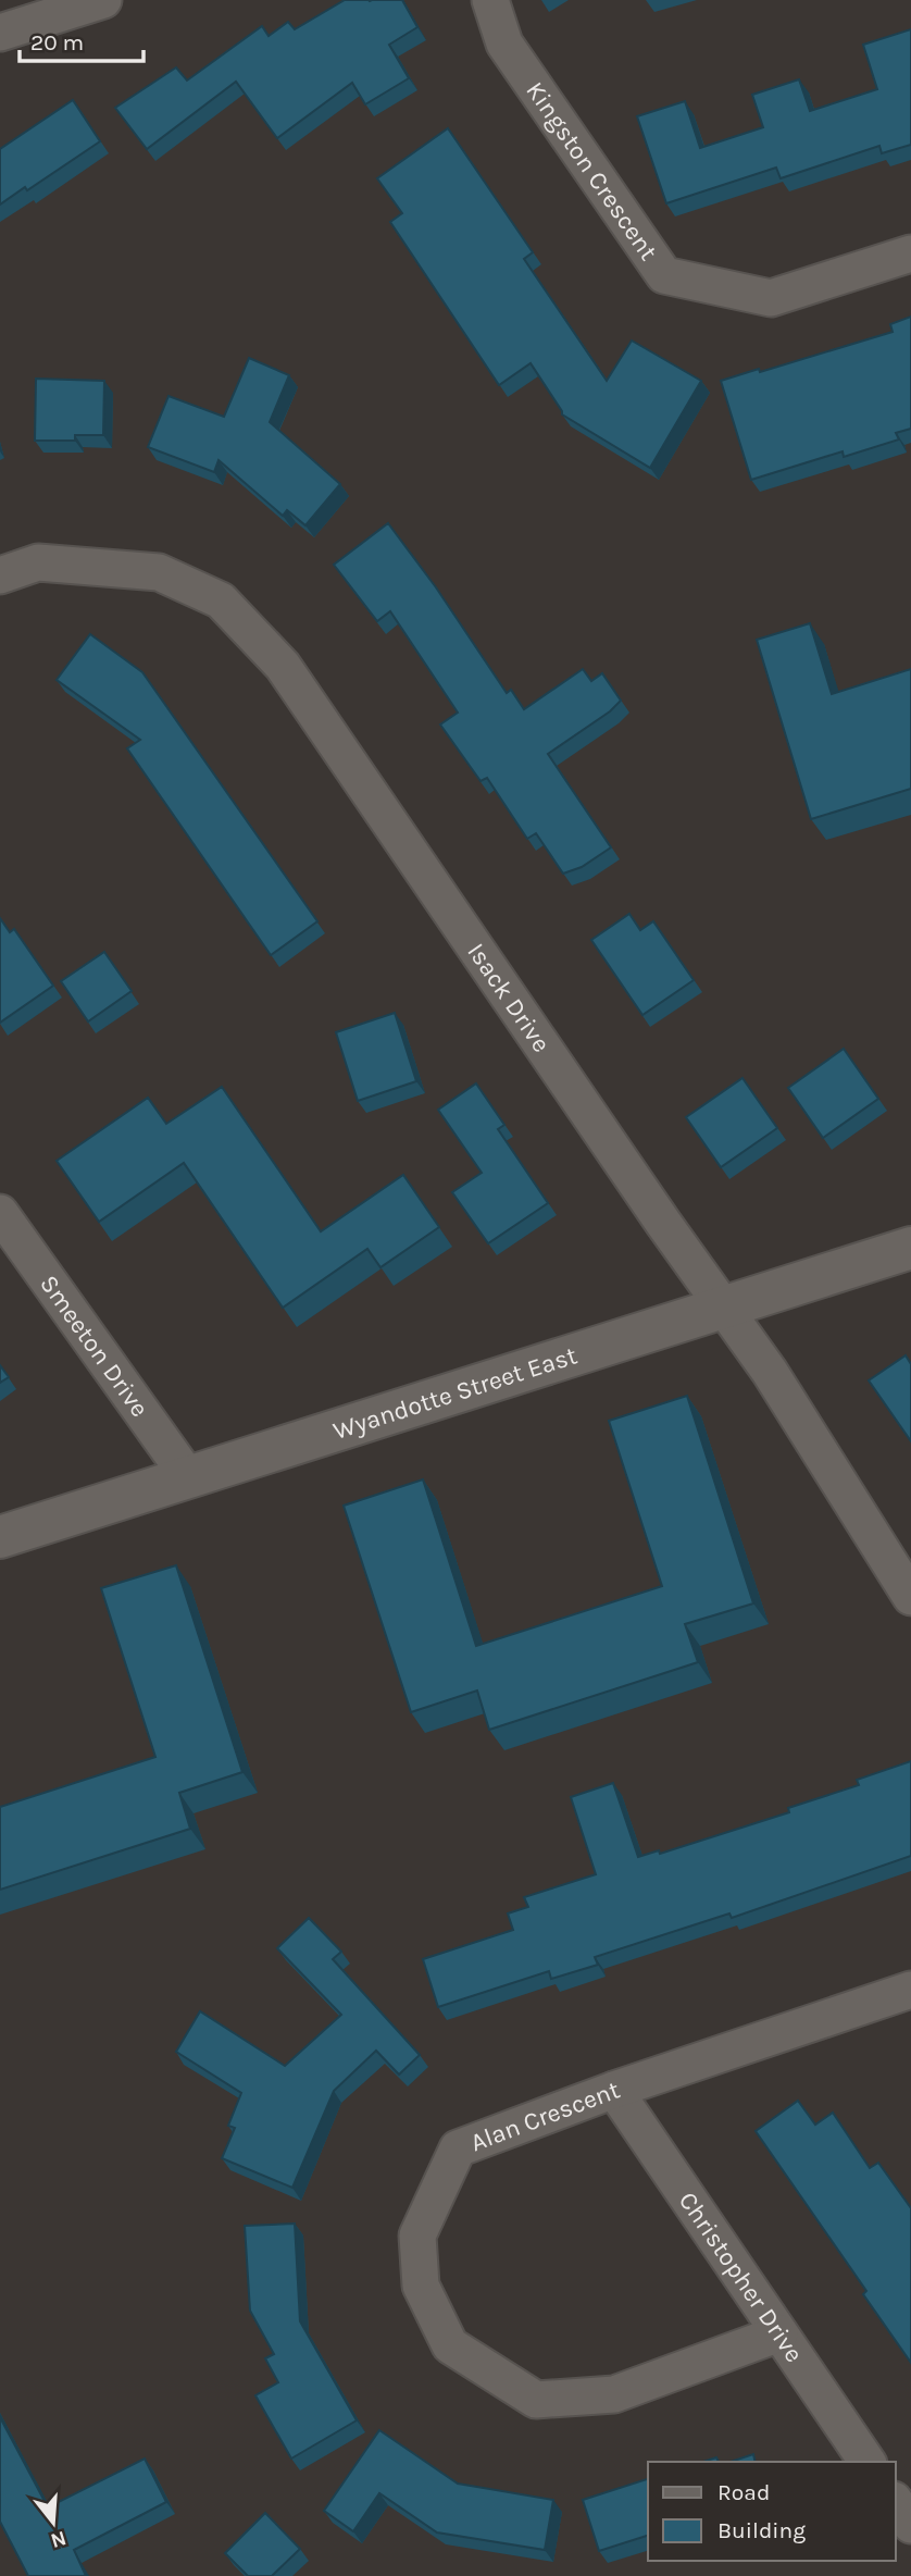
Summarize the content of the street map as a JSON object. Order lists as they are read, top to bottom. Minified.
{"streets":{"street":["Kingston Crescent","Isack Drive","Smeeton Drive","Wyandotte Street East","Alan Crescent","Christopher Drive"]},"crossings":[["Isack Drive","Wyandotte Street East"],["Smeeton Drive","Wyandotte Street East"],["Alan Crescent","Christopher Drive"]],"legend":["Road","Building"],"scale_bar":"20 m","north":"bottom"}
